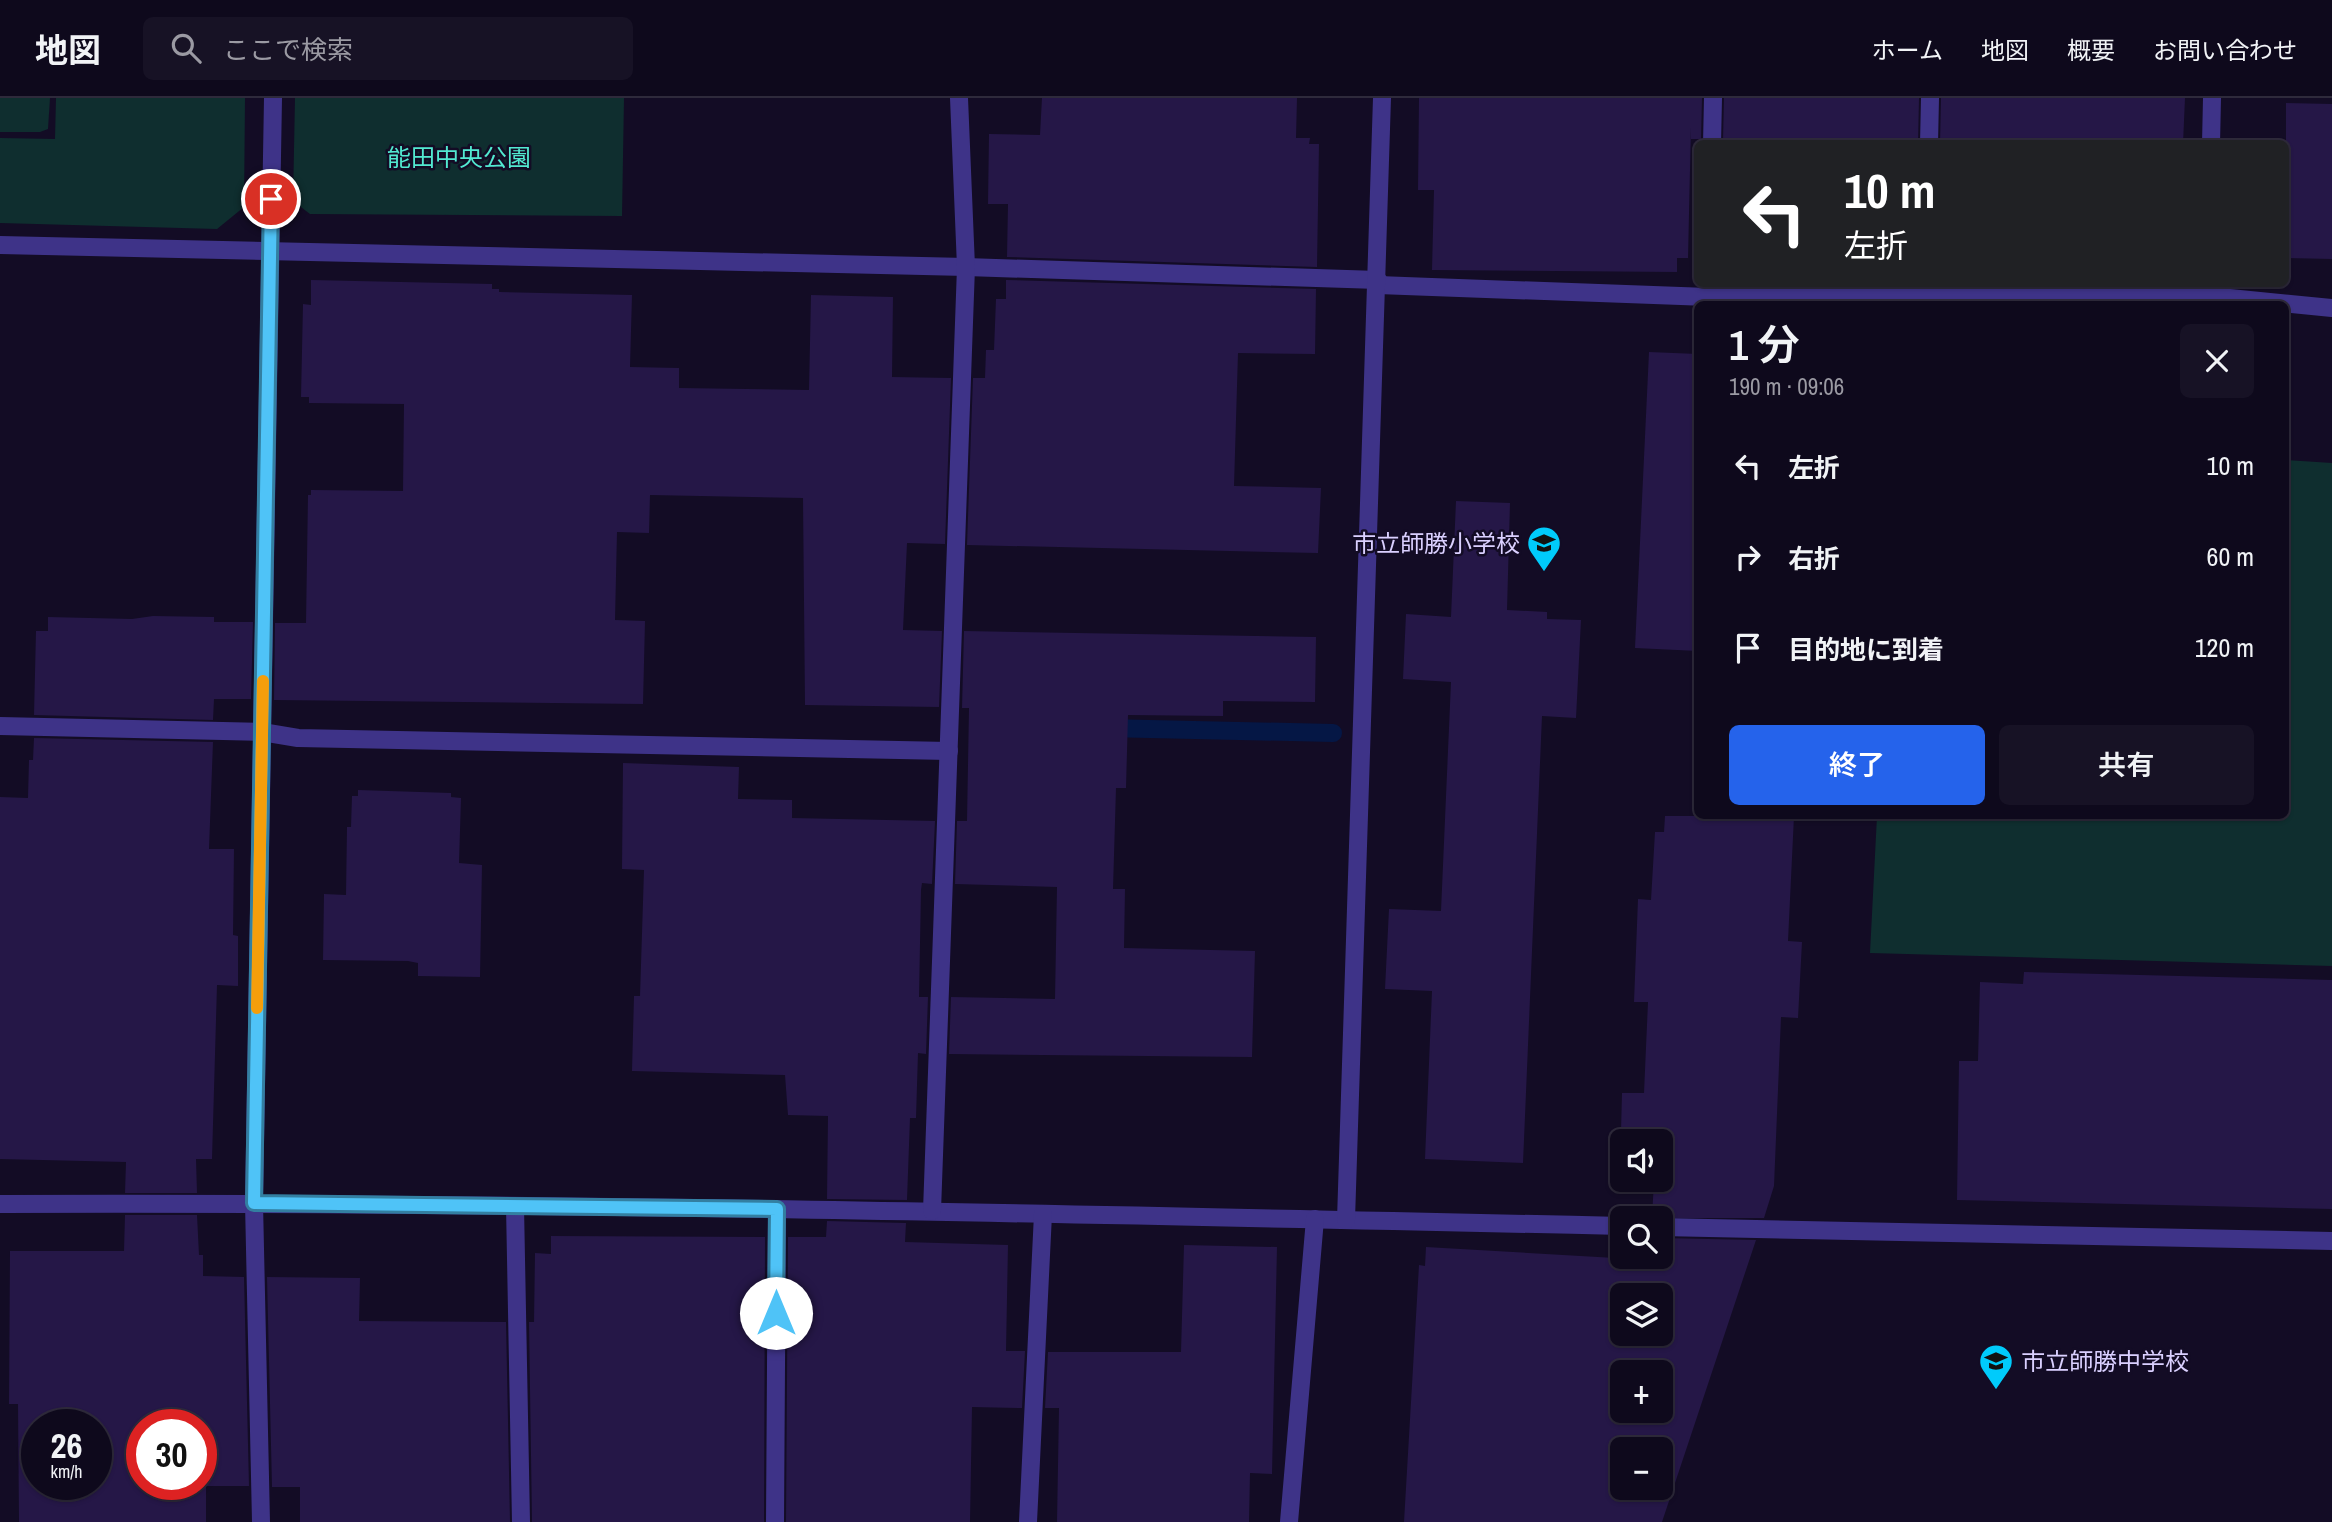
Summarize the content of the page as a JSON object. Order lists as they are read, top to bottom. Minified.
{"parks":["能田中央公園"],"places":{"school or university":["市立師勝小学校","市立師勝中学校"]},"page":{"header":"地図","search":"ここで検索","nav":["ホーム","地図","概要","お問い合わせ"],"turn":["10 m","左折"],"heading":["1 分","190 m · 09:06"],"list":[{"name":"左折","value":"10 m"},{"name":"右折","value":"60 m"},{"name":"目的地に到着","value":"120 m"}],"buttons":["終了","共有"],"map_buttons":["+","−"],"speed":"26 km/h","limit":"30"}}
